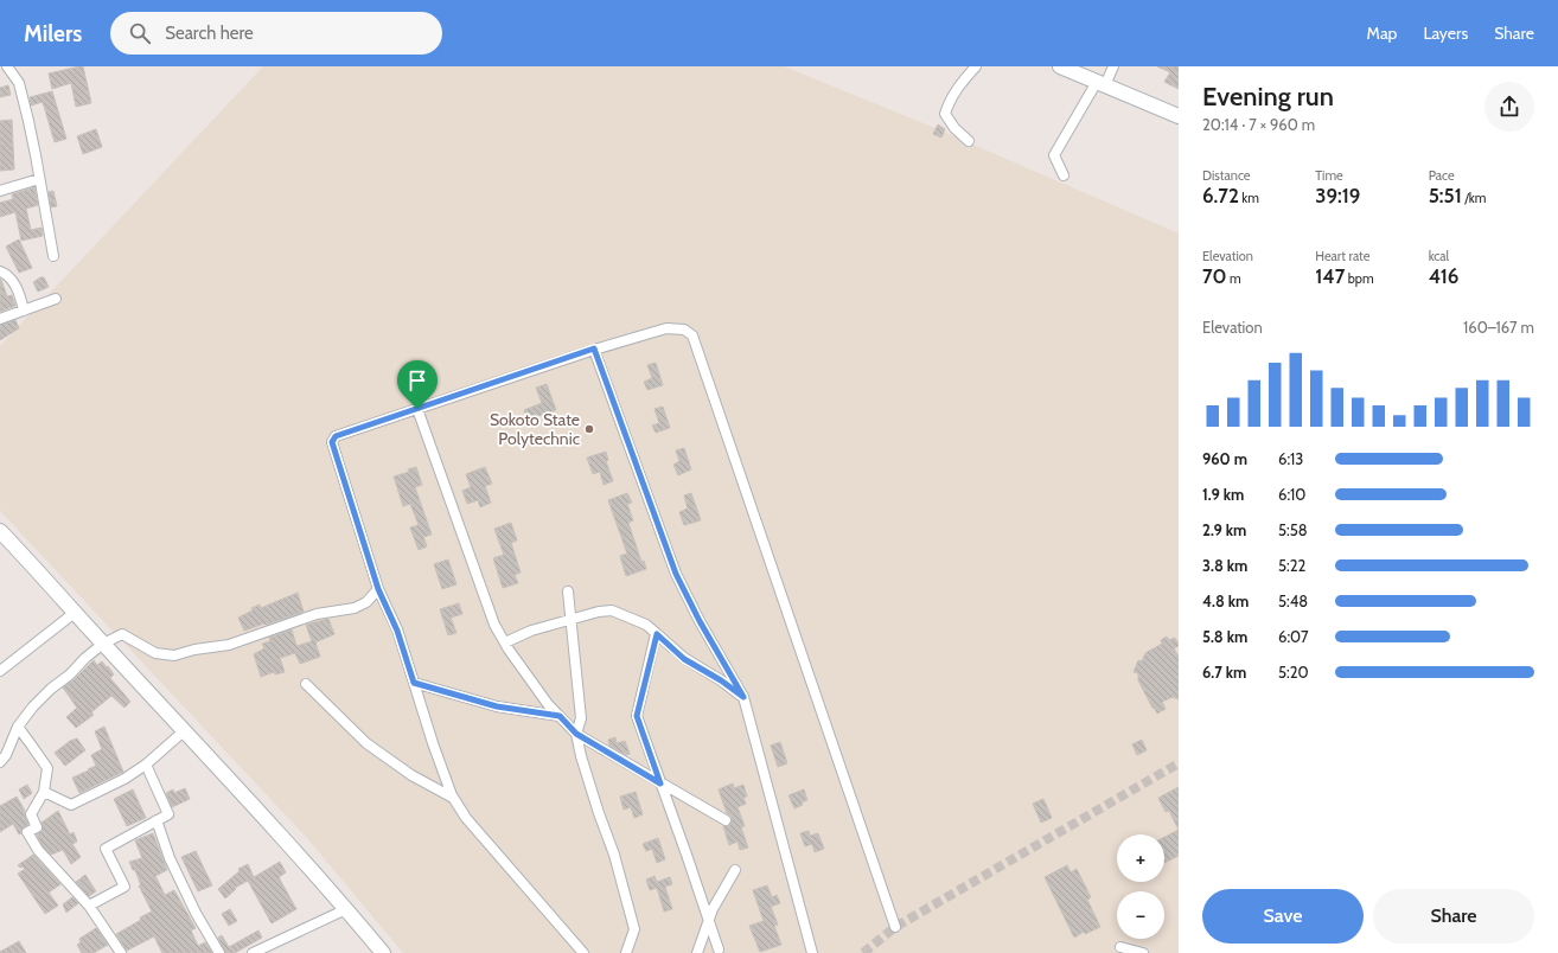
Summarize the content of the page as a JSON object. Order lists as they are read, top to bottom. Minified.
{"places":["Sokoto State Polytechnic"],"page":{"header":"Milers","search":"Search here","nav":["Map","Layers","Share"],"heading":["Evening run","20:14 · 7 × 960 m"],"stats":[["Distance","6.72 km"],["Time","39:19"],["Pace","5:51 /km"],["Elevation","70 m"],["Heart rate","147 bpm"],["kcal","416"]],"chart":["Elevation","160–167 m"],"list":[{"name":"960 m","note":"6:13"},{"name":"1.9 km","note":"6:10"},{"name":"2.9 km","note":"5:58"},{"name":"3.8 km","note":"5:22"},{"name":"4.8 km","note":"5:48"},{"name":"5.8 km","note":"6:07"},{"name":"6.7 km","note":"5:20"}],"map_buttons":["+","−"],"buttons":["Save","Share"]}}
